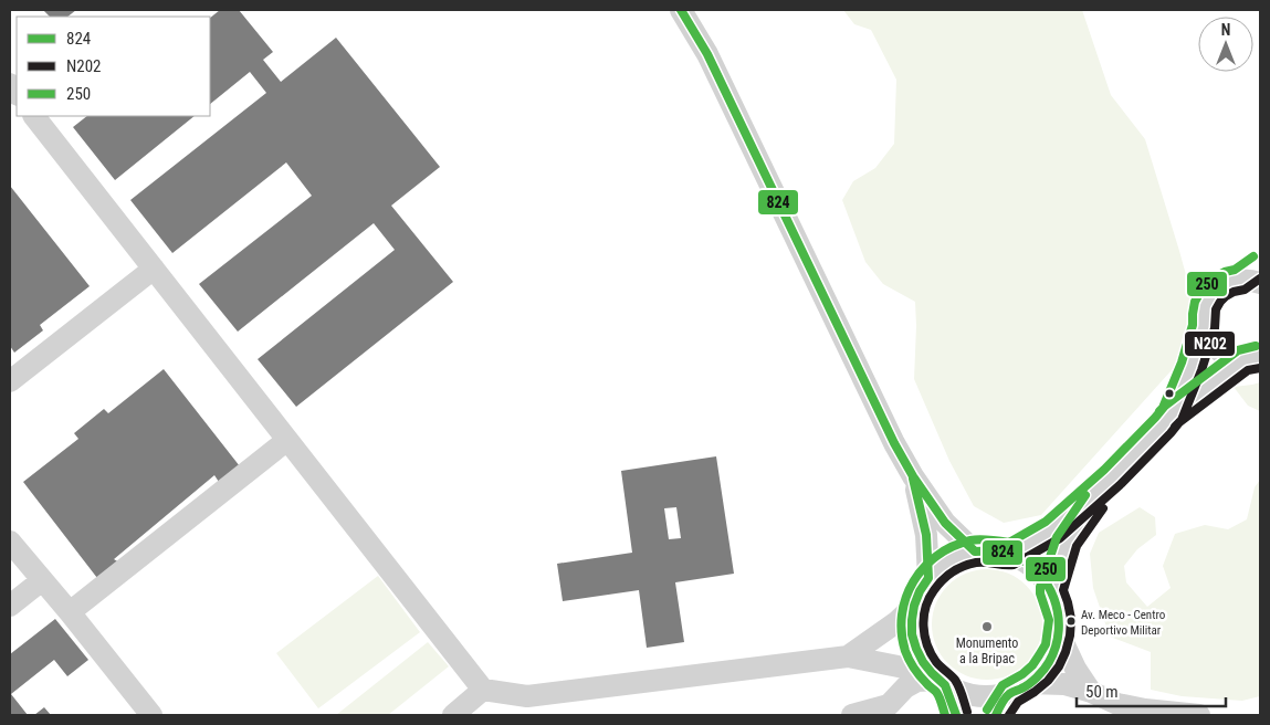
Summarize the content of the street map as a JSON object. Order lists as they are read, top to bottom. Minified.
{"places":["Av. Meco - Centro Deportivo Militar","Monumento a la Bripac"],"lines":["transit line 824","transit line 250","transit line N202"],"legend":["824","N202","250"],"scale_bar":"50 m","north":"top"}
